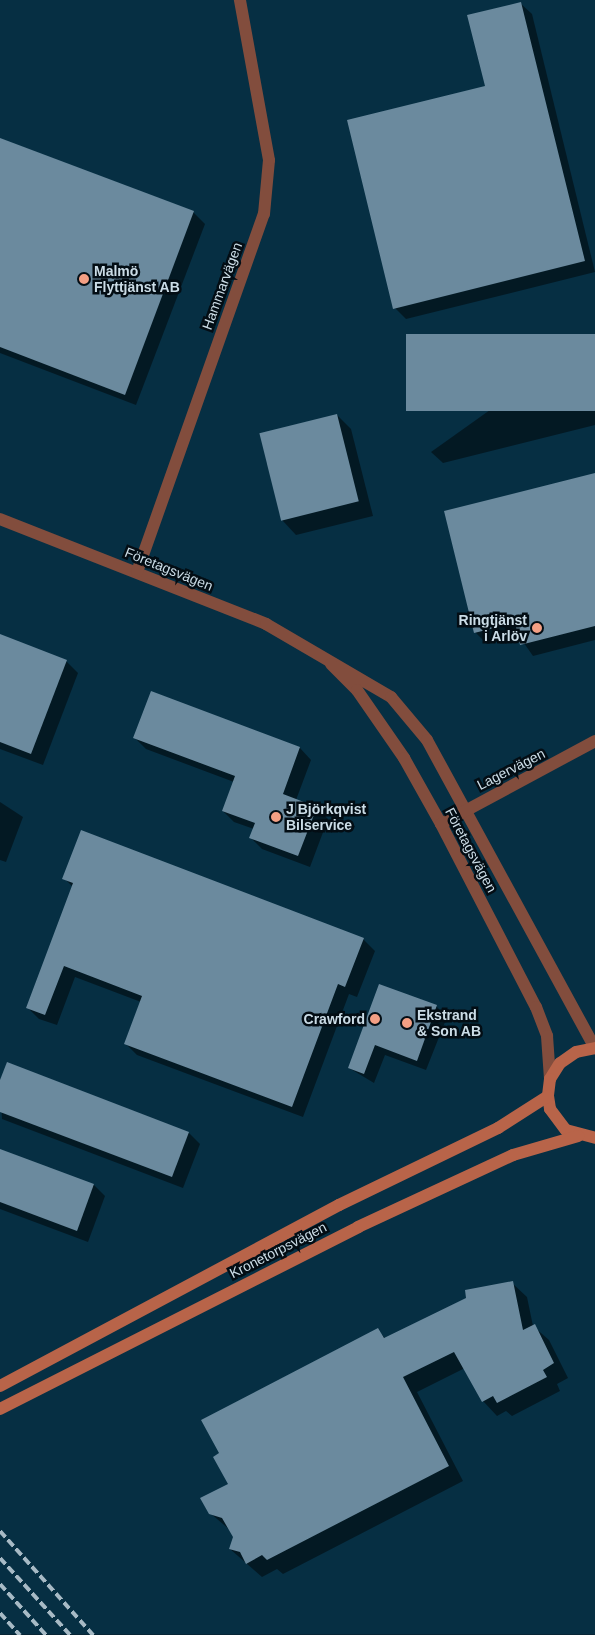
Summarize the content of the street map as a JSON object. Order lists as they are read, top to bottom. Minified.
{"streets":{"main road":["Kronetorpsvägen"],"street":["Hammarvägen","Företagsvägen","Lagervägen"]},"crossings":[["Hammarvägen","Företagsvägen"],["Företagsvägen","Lagervägen"]],"places":["Malmö Flyttjänst AB","Ringtjänst i Arlöv","J Björkqvist Bilservice","Crawford","Ekstrand & Son AB"]}
